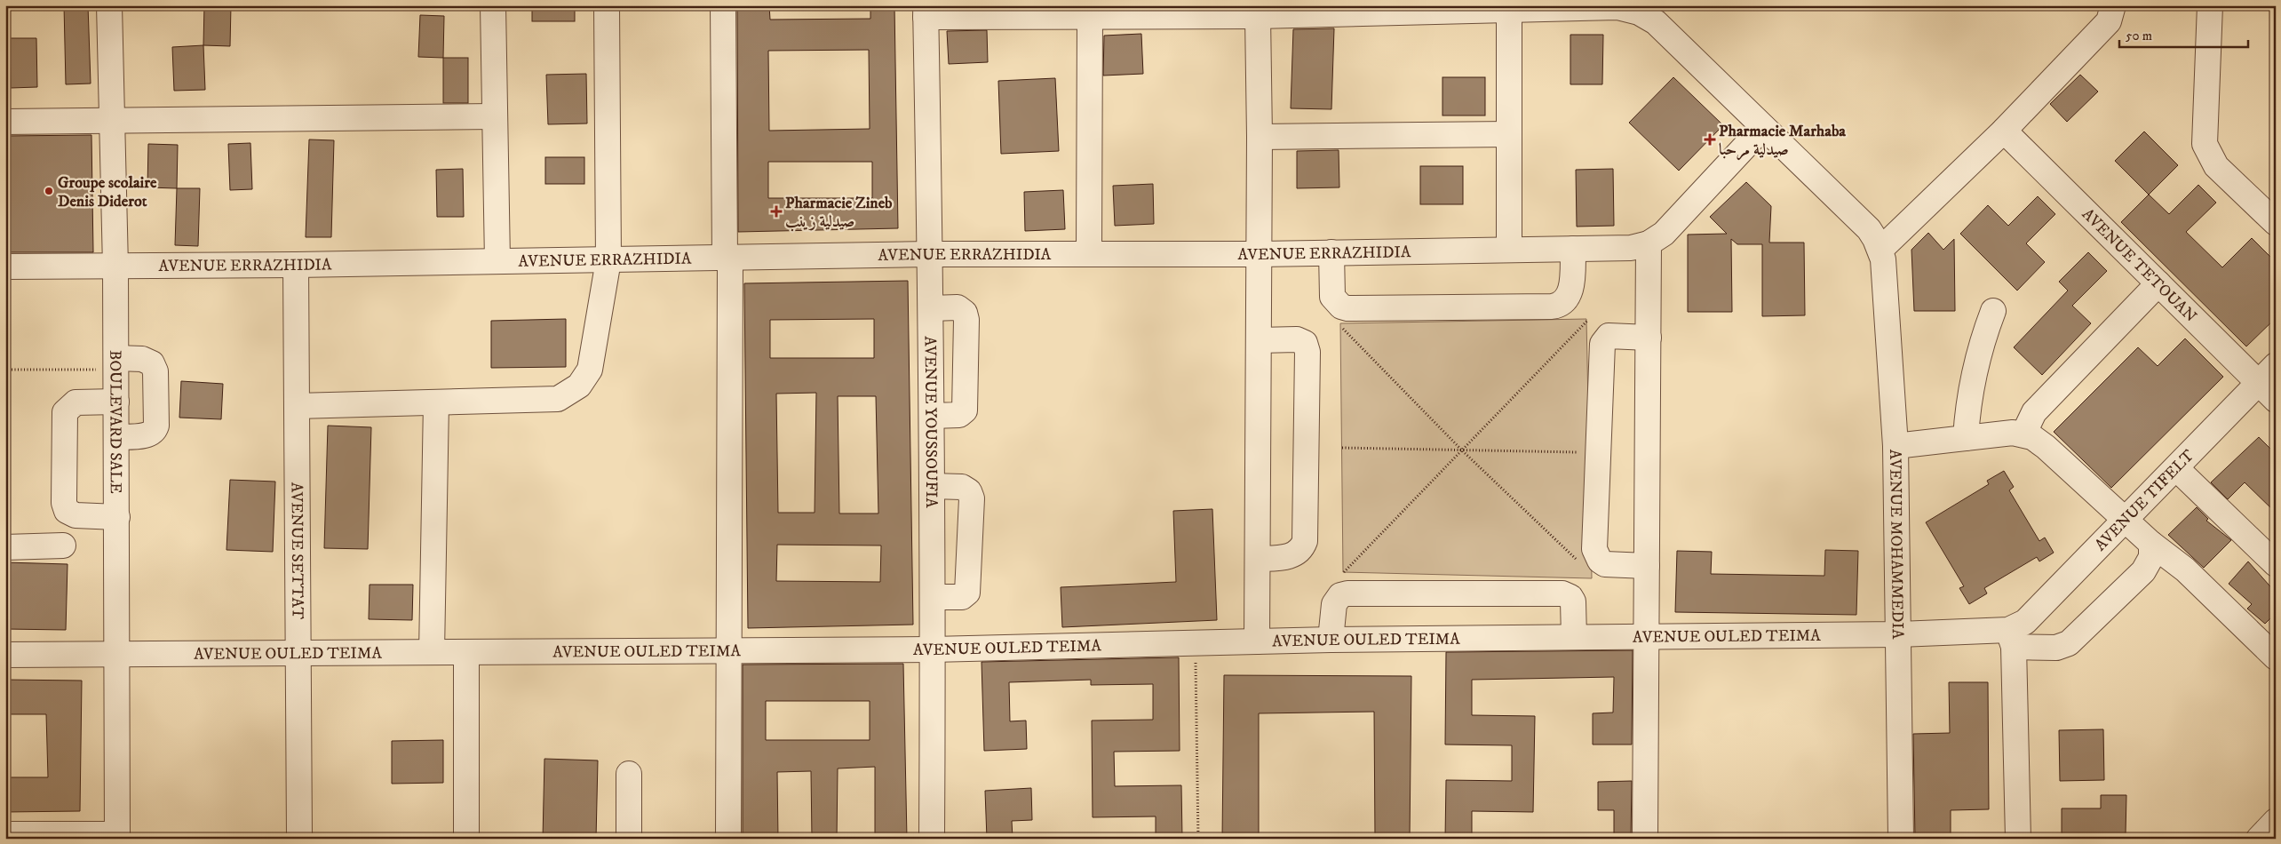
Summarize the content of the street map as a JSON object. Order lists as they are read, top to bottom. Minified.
{"streets":{"street":["AVENUE ERRAZHIDIA","AVENUE TETOUAN","BOULEVARD SALE","AVENUE YOUSSOUFIA","AVENUE TIFELT","AVENUE MOHAMMEDIA","AVENUE SETTAT","AVENUE OULED TEIMA"]},"crossings":[["AVENUE ERRAZHIDIA","BOULEVARD SALE"],["AVENUE ERRAZHIDIA","AVENUE YOUSSOUFIA"],["AVENUE ERRAZHIDIA","AVENUE MOHAMMEDIA"],["AVENUE ERRAZHIDIA","AVENUE SETTAT"],["AVENUE TETOUAN","AVENUE TIFELT"],["BOULEVARD SALE","AVENUE OULED TEIMA"],["AVENUE YOUSSOUFIA","AVENUE MOHAMMEDIA"],["AVENUE YOUSSOUFIA","AVENUE OULED TEIMA"],["AVENUE TIFELT","AVENUE OULED TEIMA"],["AVENUE MOHAMMEDIA","AVENUE OULED TEIMA"],["AVENUE SETTAT","AVENUE OULED TEIMA"]],"places":{"health":["Pharmacie Marhaba صيدلية مرحبا","Pharmacie Zineb صيدلية زينب"],"other":["Groupe scolaire Denis Diderot"]},"scale_bar":"50 m"}
